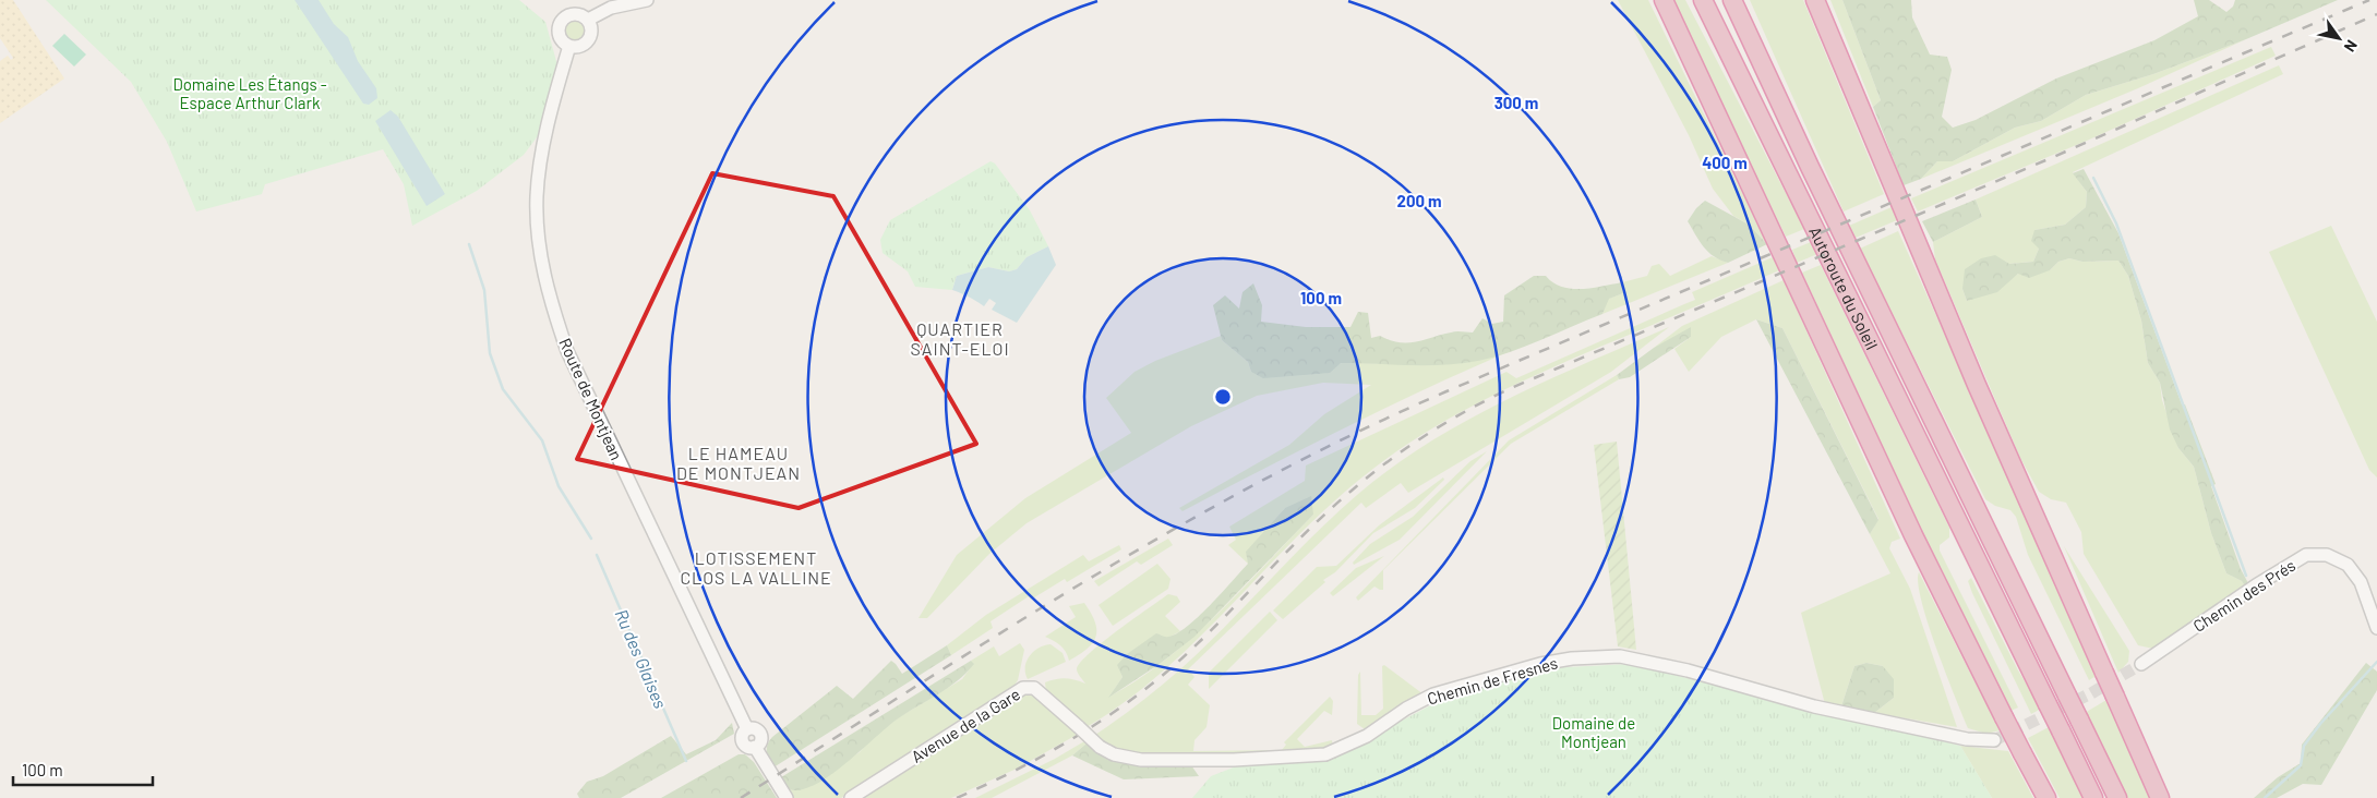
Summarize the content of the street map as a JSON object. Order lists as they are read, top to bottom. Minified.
{"streets":{"highway":["Autoroute du Soleil"],"street":["Route de Montjean","Chemin des Prés","Chemin de Fresnes","Avenue de la Gare"]},"crossings":[["Chemin de Fresnes","Avenue de la Gare"]],"districts":["QUARTIER SAINT-ELOI","LE HAMEAU DE MONTJEAN","LOTISSEMENT CLOS LA VALLINE"],"water":["Ru des Glaises"],"parks":["Domaine Les Étangs - Espace Arthur Clark","Domaine de Montjean"],"scale_bar":"100 m","north":"bottom right","rings":["300 m","400 m","200 m","100 m"]}
